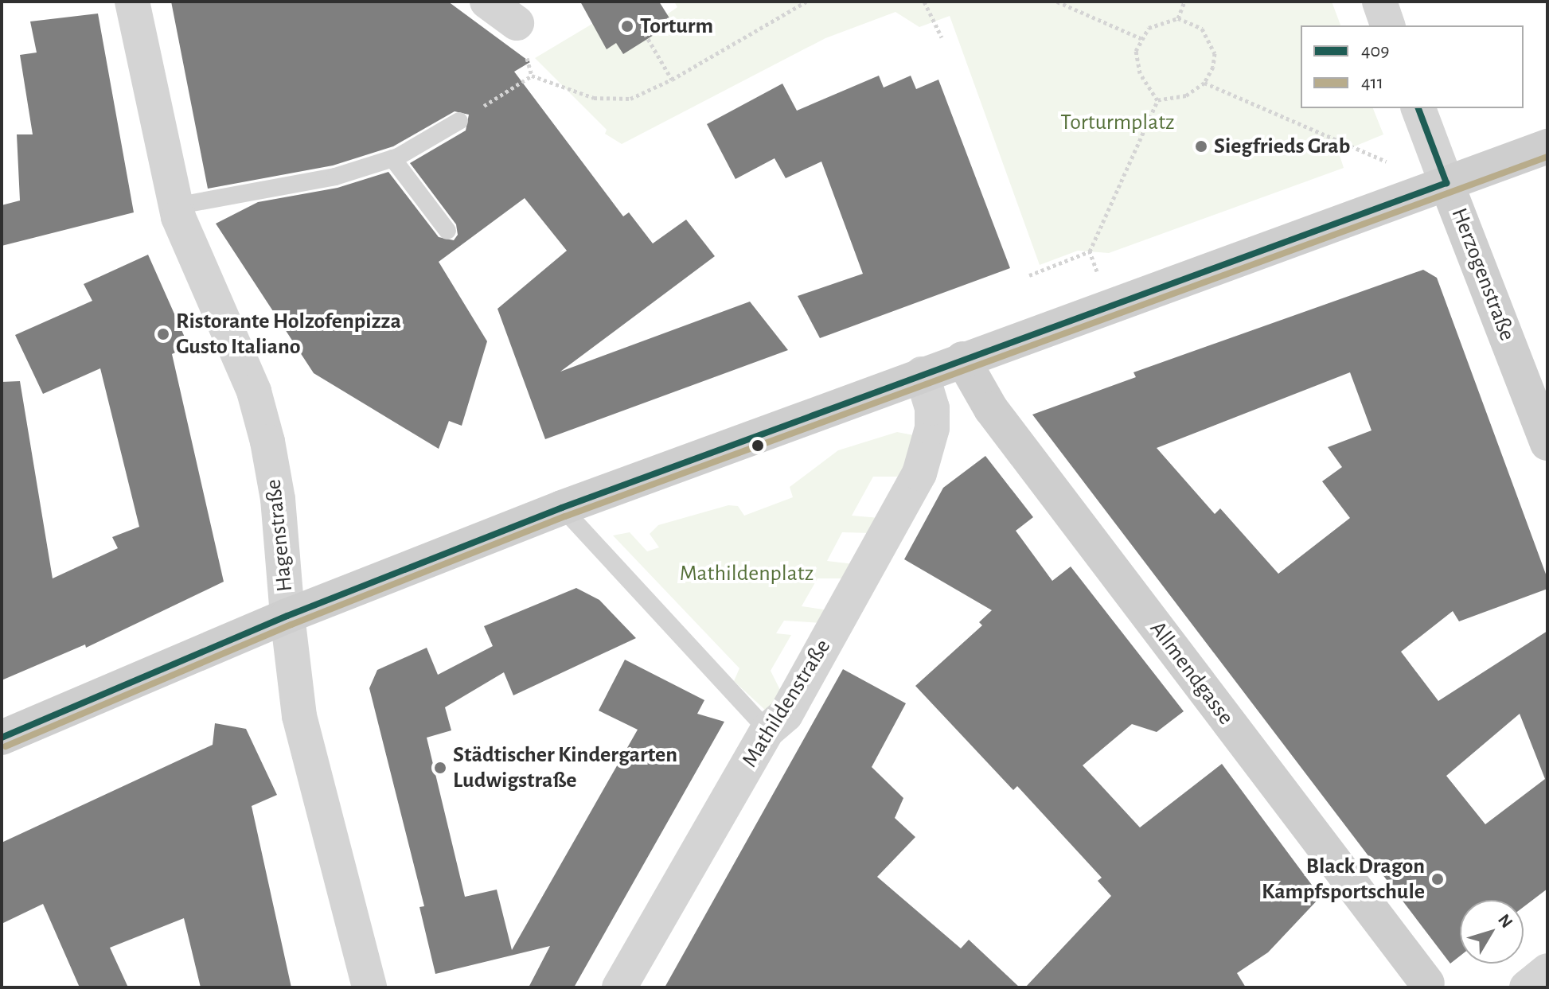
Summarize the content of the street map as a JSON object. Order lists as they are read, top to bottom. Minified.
{"streets":{"main road":["Herzogenstraße","Allmendgasse"],"street":["Hagenstraße","Mathildenstraße"]},"parks":["Torturmplatz","Mathildenplatz"],"places":["Torturm","Siegfrieds Grab","Ristorante Holzofenpizza Gusto Italiano","Städtischer Kindergarten Ludwigstraße","Black Dragon Kampfsportschule"],"lines":["transit line 409","transit line 411"],"legend":["409","411"],"north":"top right"}
